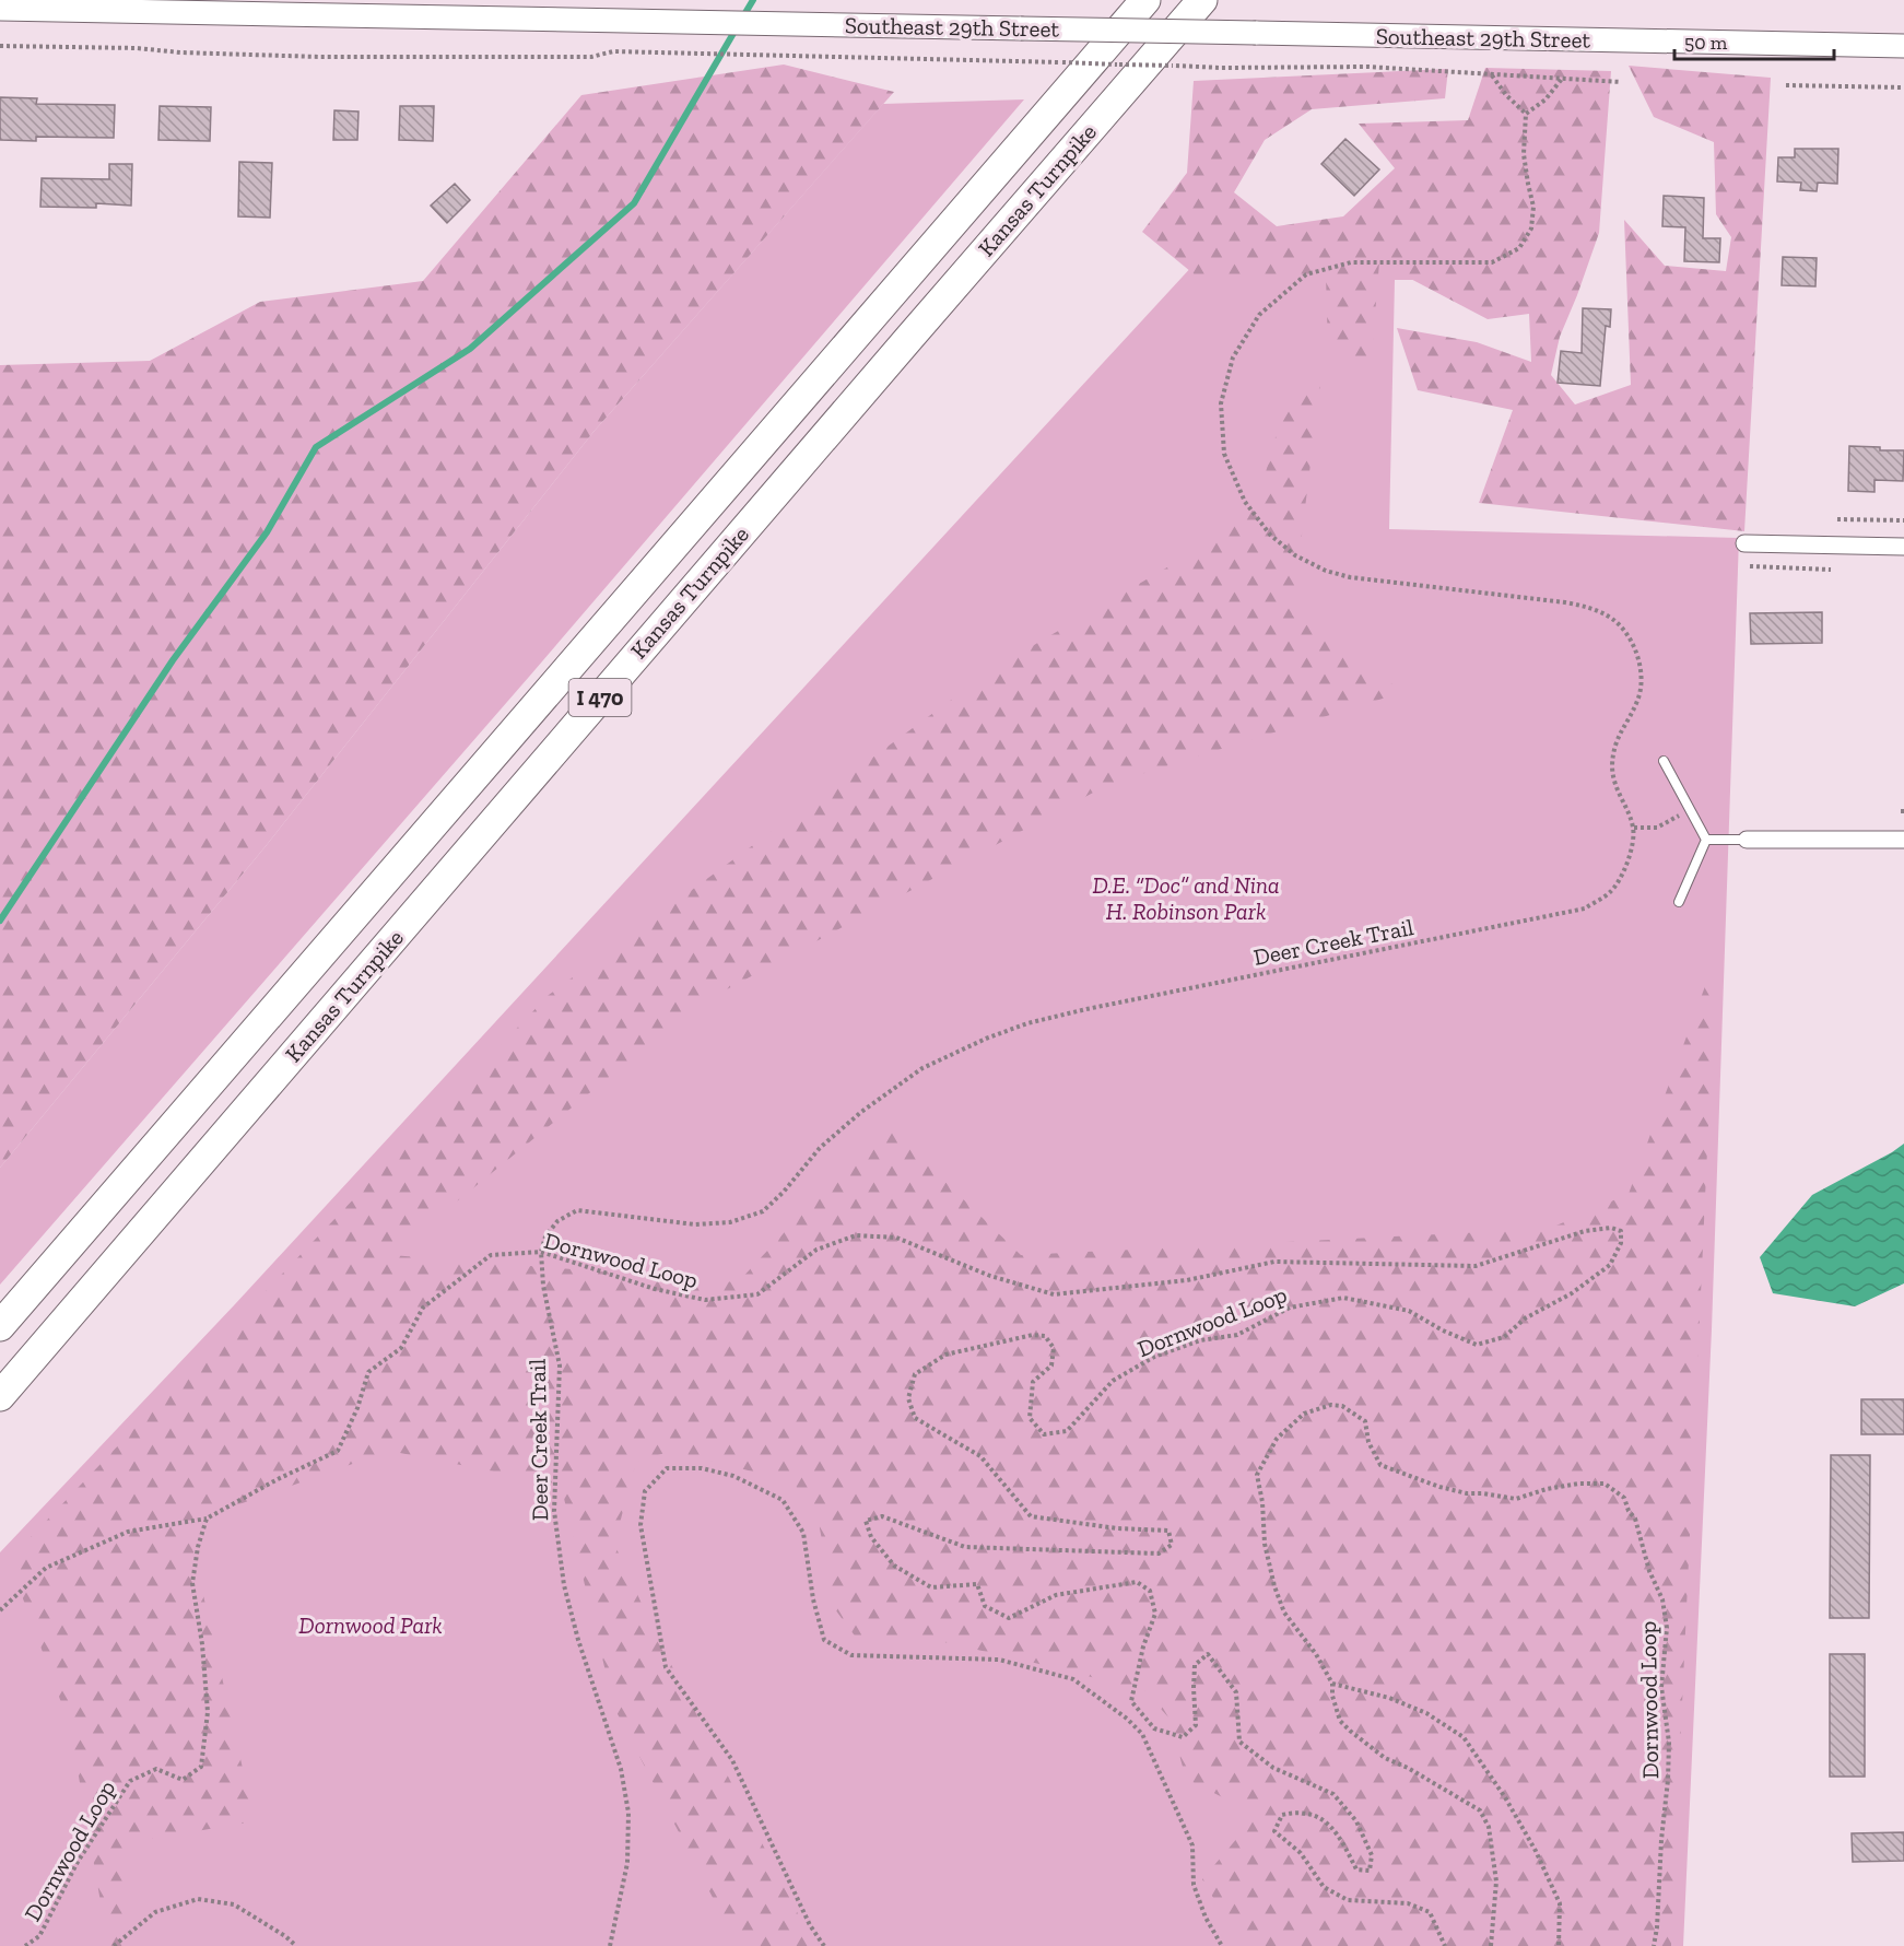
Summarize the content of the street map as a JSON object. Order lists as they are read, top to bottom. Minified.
{"streets":{"highway":["Kansas Turnpike","I 470"],"main road":["Southeast 29th Street"],"path":["Deer Creek Trail","Dornwood Loop"]},"crossings":[["Deer Creek Trail","Dornwood Loop"]],"parks":["D.E. “Doc” and Nina H. Robinson Park","Dornwood Park"],"scale_bar":"50 m"}
